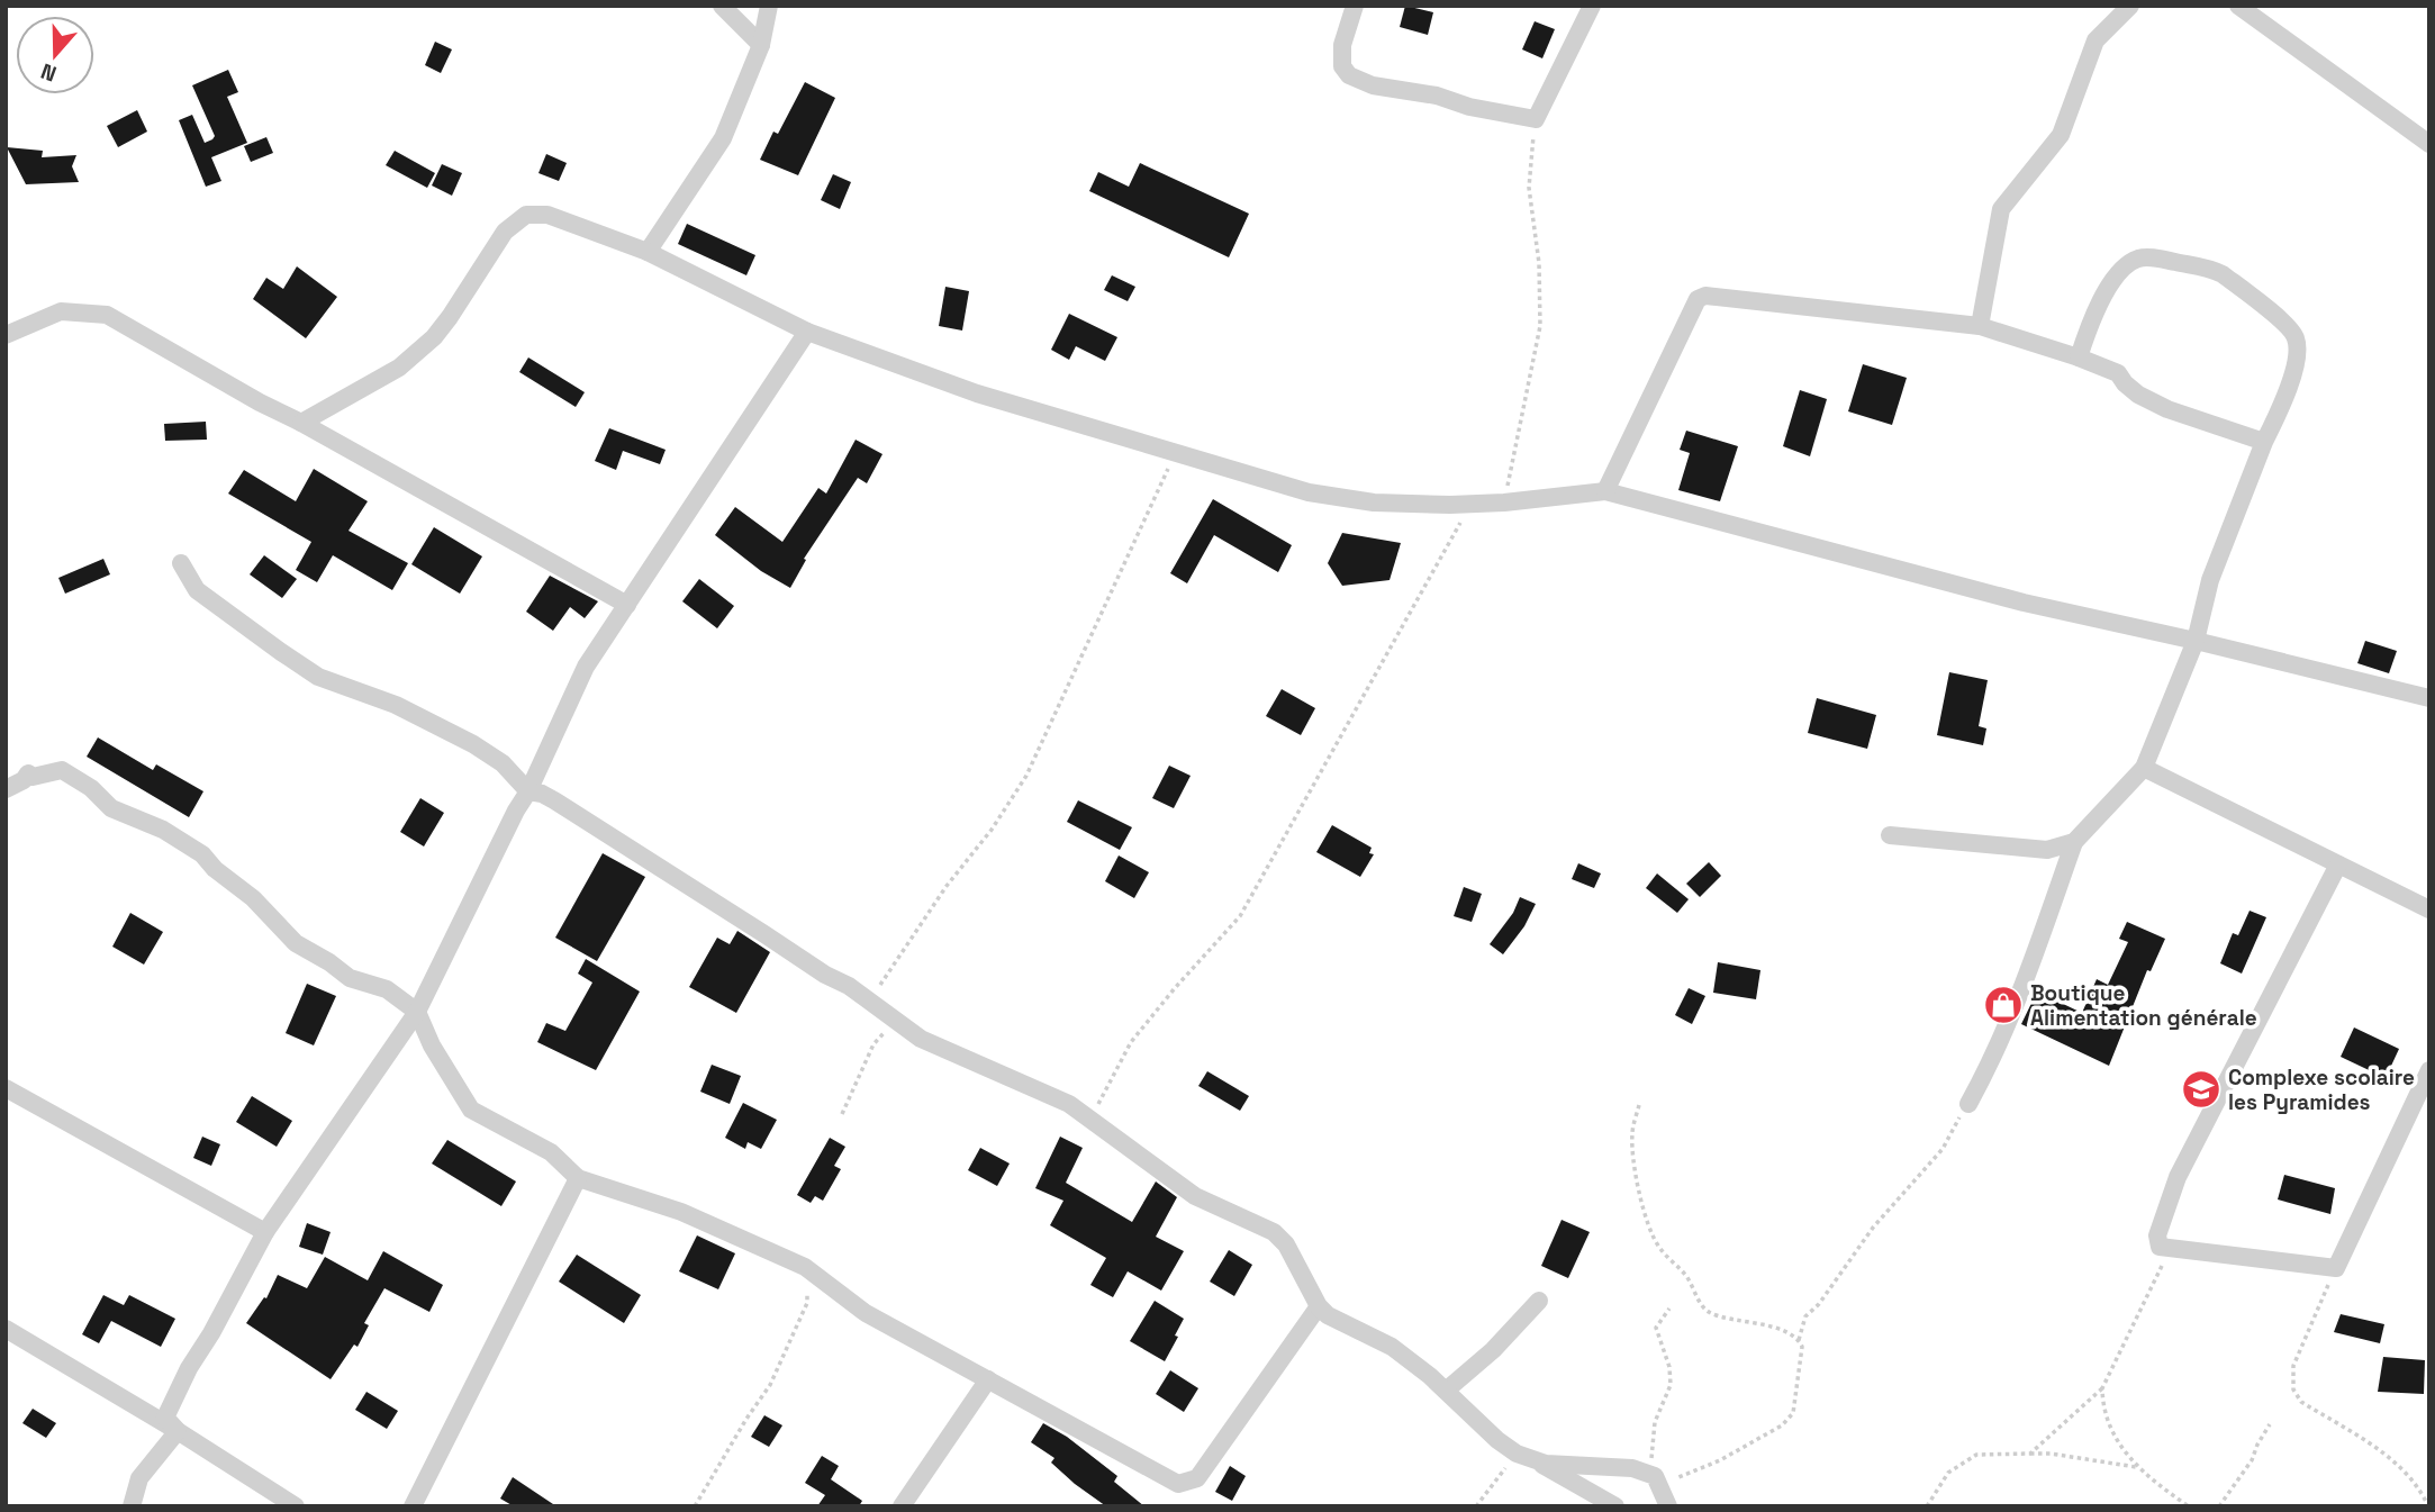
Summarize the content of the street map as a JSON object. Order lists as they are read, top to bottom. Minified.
{"places":{"shop":["Boutique Alimentation générale"],"school or university":["Complexe scolaire les Pyramides"]},"north":"bottom"}
